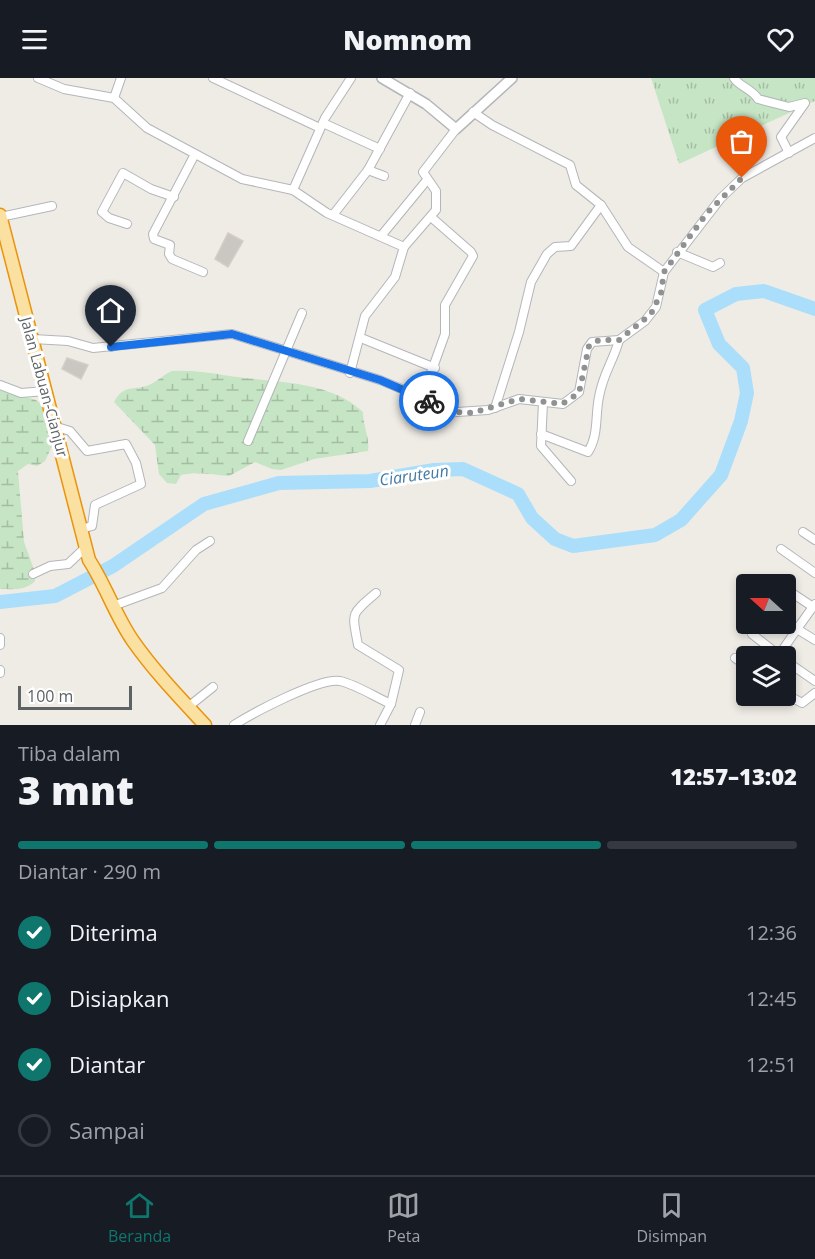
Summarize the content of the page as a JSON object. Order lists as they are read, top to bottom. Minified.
{"streets":{"highway":["Jalan Labuan-Cianjur"]},"water":["Ciaruteun"],"scale_bar":"100 m","north":"left","page":{"header":"Nomnom","scale":"100 m","heading":["3 mnt","Tiba dalam","12:57–13:02"],"bar":"Diantar · 290 m","list":[["Diterima","12:36"],["Disiapkan","12:45"],["Diantar","12:51"],"Sampai"],"tabs":["Beranda","Peta","Disimpan"]}}
